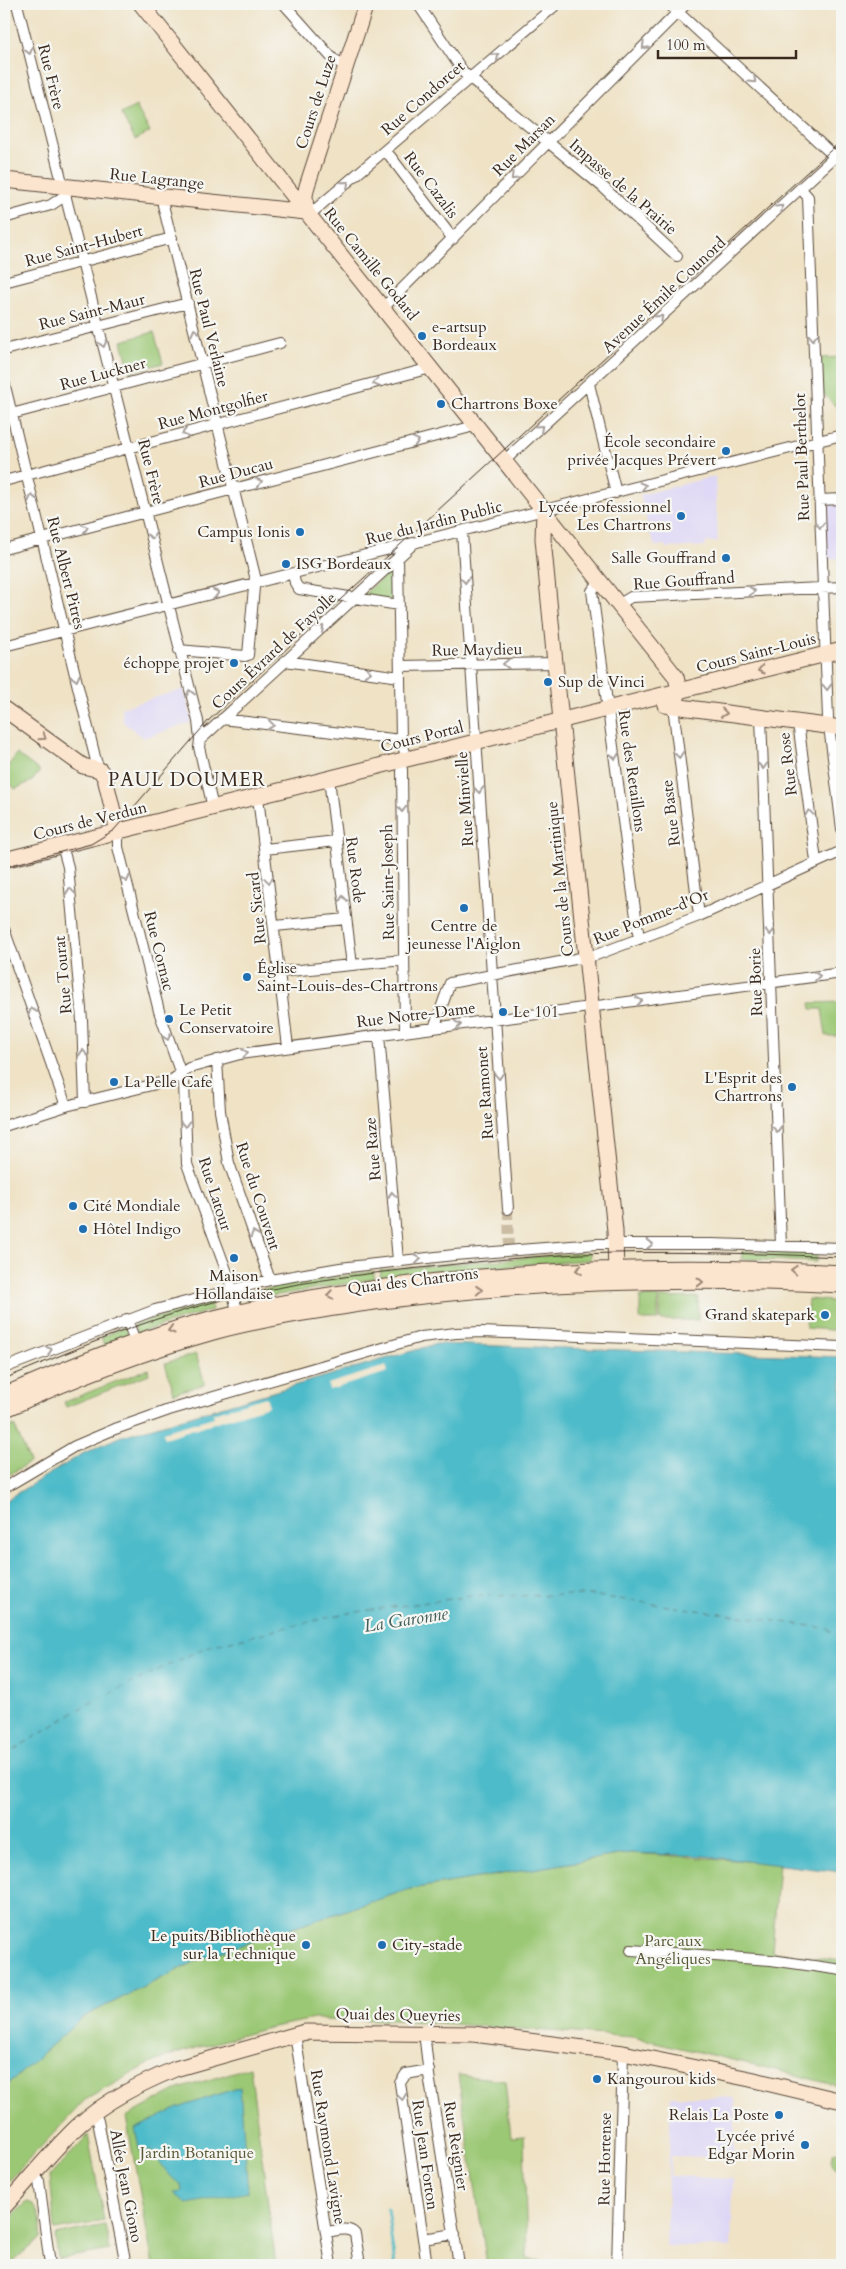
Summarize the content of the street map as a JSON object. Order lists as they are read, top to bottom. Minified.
{"streets":{"main road":["Cours de Luze","Rue Lagrange","Rue Camille Godard","Cours Saint-Louis","Cours Portal","Cours de Verdun","Cours de la Martinique","Quai des Chartrons","Quai des Queyries"],"street":["Rue Frère","Rue Condorcet","Rue Marsan","Rue Cazalis","Impasse de la Prairie","Rue Saint-Hubert","Avenue Émile Counord","Rue Saint-Maur","Rue Paul Verlaine","Rue Luckner","Rue Montgolfier","Rue Paul Berthelot","Rue Ducau","Rue du Jardin Public","Rue Albert Pitres","Rue Gouffrand","Rue Maydieu","Cours Évrard de Fayolle","Rue Rose","Rue des Retaillons","Rue Minvielle","Rue Baste","Rue Rode","Rue Saint-Joseph","Rue Sicard","Rue Pomme-d'Or","Rue Cornac","Rue Tourat","Rue Borie","Rue Notre-Dame","Rue Ramonet","Rue Raze","Rue Latour","Rue du Couvent","Rue Reignier","Rue Raymond Lavigne","Rue Jean Forton","Rue Hortense","Allée Jean Giono"]},"crossings":[["Rue Frère","Rue Lagrange"],["Rue Frère","Rue Saint-Hubert"],["Rue Frère","Rue Saint-Maur"],["Rue Frère","Rue Paul Verlaine"],["Rue Frère","Rue Luckner"],["Rue Frère","Rue Montgolfier"],["Rue Frère","Rue Ducau"],["Rue Frère","Rue du Jardin Public"],["Rue Frère","Cours Évrard de Fayolle"],["Rue Frère","Cours Portal"],["Rue Frère","Cours de Verdun"],["Rue Condorcet","Cours de Luze"],["Rue Condorcet","Rue Lagrange"],["Rue Condorcet","Rue Cazalis"],["Rue Condorcet","Impasse de la Prairie"],["Rue Condorcet","Rue Camille Godard"],["Cours de Luze","Rue Lagrange"],["Cours de Luze","Rue Camille Godard"],["Rue Marsan","Rue Cazalis"],["Rue Marsan","Impasse de la Prairie"],["Rue Marsan","Rue Camille Godard"],["Rue Lagrange","Rue Camille Godard"],["Rue Lagrange","Rue Paul Verlaine"],["Rue Saint-Hubert","Rue Paul Verlaine"],["Rue Camille Godard","Avenue Émile Counord"],["Rue Camille Godard","Rue Montgolfier"],["Rue Camille Godard","Rue Ducau"],["Rue Camille Godard","Rue du Jardin Public"],["Rue Camille Godard","Rue Gouffrand"],["Rue Camille Godard","Cours Saint-Louis"],["Rue Camille Godard","Cours Portal"],["Rue Camille Godard","Rue des Retaillons"],["Rue Camille Godard","Cours de la Martinique"],["Avenue Émile Counord","Rue Paul Berthelot"],["Rue Saint-Maur","Rue Paul Verlaine"],["Rue Paul Verlaine","Rue Luckner"],["Rue Paul Verlaine","Rue Montgolfier"],["Rue Paul Verlaine","Rue Ducau"],["Rue Paul Verlaine","Rue du Jardin Public"],["Rue Luckner","Rue Albert Pitres"],["Rue Montgolfier","Rue Albert Pitres"],["Rue Paul Berthelot","Rue du Jardin Public"],["Rue Paul Berthelot","Rue Gouffrand"],["Rue Paul Berthelot","Cours Saint-Louis"],["Rue Paul Berthelot","Cours Portal"],["Rue Ducau","Rue Albert Pitres"],["Rue du Jardin Public","Rue Albert Pitres"],["Rue du Jardin Public","Cours Évrard de Fayolle"],["Rue du Jardin Public","Rue Minvielle"],["Rue du Jardin Public","Cours de la Martinique"],["Rue Maydieu","Cours Évrard de Fayolle"],["Rue Maydieu","Rue Minvielle"],["Rue Maydieu","Cours de la Martinique"],["Rue Maydieu","Rue Saint-Joseph"],["Cours Évrard de Fayolle","Rue Saint-Joseph"],["Cours Saint-Louis","Cours Portal"],["Cours Portal","Rue Rose"],["Cours Portal","Rue des Retaillons"],["Cours Portal","Rue Minvielle"],["Cours Portal","Rue Baste"],["Cours Portal","Cours de Verdun"],["Cours Portal","Rue Rode"],["Cours Portal","Cours de la Martinique"],["Cours Portal","Rue Saint-Joseph"],["Cours Portal","Rue Sicard"],["Cours Portal","Rue Borie"],["Rue Rose","Rue Pomme-d'Or"],["Rue des Retaillons","Rue Pomme-d'Or"],["Rue Minvielle","Rue Pomme-d'Or"],["Rue Minvielle","Rue Ramonet"],["Rue Baste","Rue Pomme-d'Or"],["Cours de Verdun","Rue Cornac"],["Cours de Verdun","Rue Tourat"],["Cours de la Martinique","Rue Pomme-d'Or"],["Cours de la Martinique","Rue Notre-Dame"],["Cours de la Martinique","Quai des Chartrons"],["Rue Saint-Joseph","Rue Notre-Dame"],["Rue Sicard","Rue Notre-Dame"],["Rue Pomme-d'Or","Rue Borie"],["Rue Pomme-d'Or","Rue Notre-Dame"],["Rue Pomme-d'Or","Rue Ramonet"],["Rue Cornac","Rue Notre-Dame"],["Rue Cornac","Rue Latour"],["Rue Tourat","Rue Notre-Dame"],["Rue Borie","Rue Notre-Dame"],["Rue Borie","Quai des Chartrons"],["Rue Notre-Dame","Rue Ramonet"],["Rue Notre-Dame","Rue Raze"],["Rue Notre-Dame","Rue Latour"],["Rue Notre-Dame","Rue du Couvent"],["Rue Raze","Quai des Chartrons"],["Rue Latour","Quai des Chartrons"],["Rue du Couvent","Quai des Chartrons"],["Quai des Queyries","Rue Reignier"],["Quai des Queyries","Rue Raymond Lavigne"],["Quai des Queyries","Rue Hortense"],["Quai des Queyries","Allée Jean Giono"],["Rue Reignier","Rue Jean Forton"]],"one_way":["Rue Condorcet","Rue Marsan","Avenue Émile Counord","Rue Montgolfier","Rue Paul Berthelot","Rue Ducau","Rue Gouffrand","Cours Saint-Louis","Rue Rose","Rue des Retaillons","Rue Minvielle","Rue Baste","Rue Rode","Rue Saint-Joseph","Rue Cornac","Rue Borie","Rue Notre-Dame","Rue Ramonet","Rue Raze","Rue Latour","Rue du Couvent","Rue Jean Forton"],"districts":["PAUL DOUMER"],"water":["La Garonne"],"parks":["Parc aux Angéliques","Jardin Botanique"],"places":["e-artsup Bordeaux","Chartrons Boxe","École secondaire privée Jacques Prévert","Lycée professionnel Les Chartrons","Campus Ionis","Salle Gouffrand","ISG Bordeaux","échoppe projet","Sup de Vinci","Centre de jeunesse l'Aiglon","Église Saint-Louis-des-Chartrons","Le 101","Le Petit Conservatoire","La Pelle Cafe","L'Esprit des Chartrons","Cité Mondiale","Hôtel Indigo","Maison Hollandaise","Grand skatepark","Le puits/Bibliothèque sur la Technique","City-stade","Kangourou kids","Relais La Poste","Lycée privé Edgar Morin"],"scale_bar":"100 m"}
